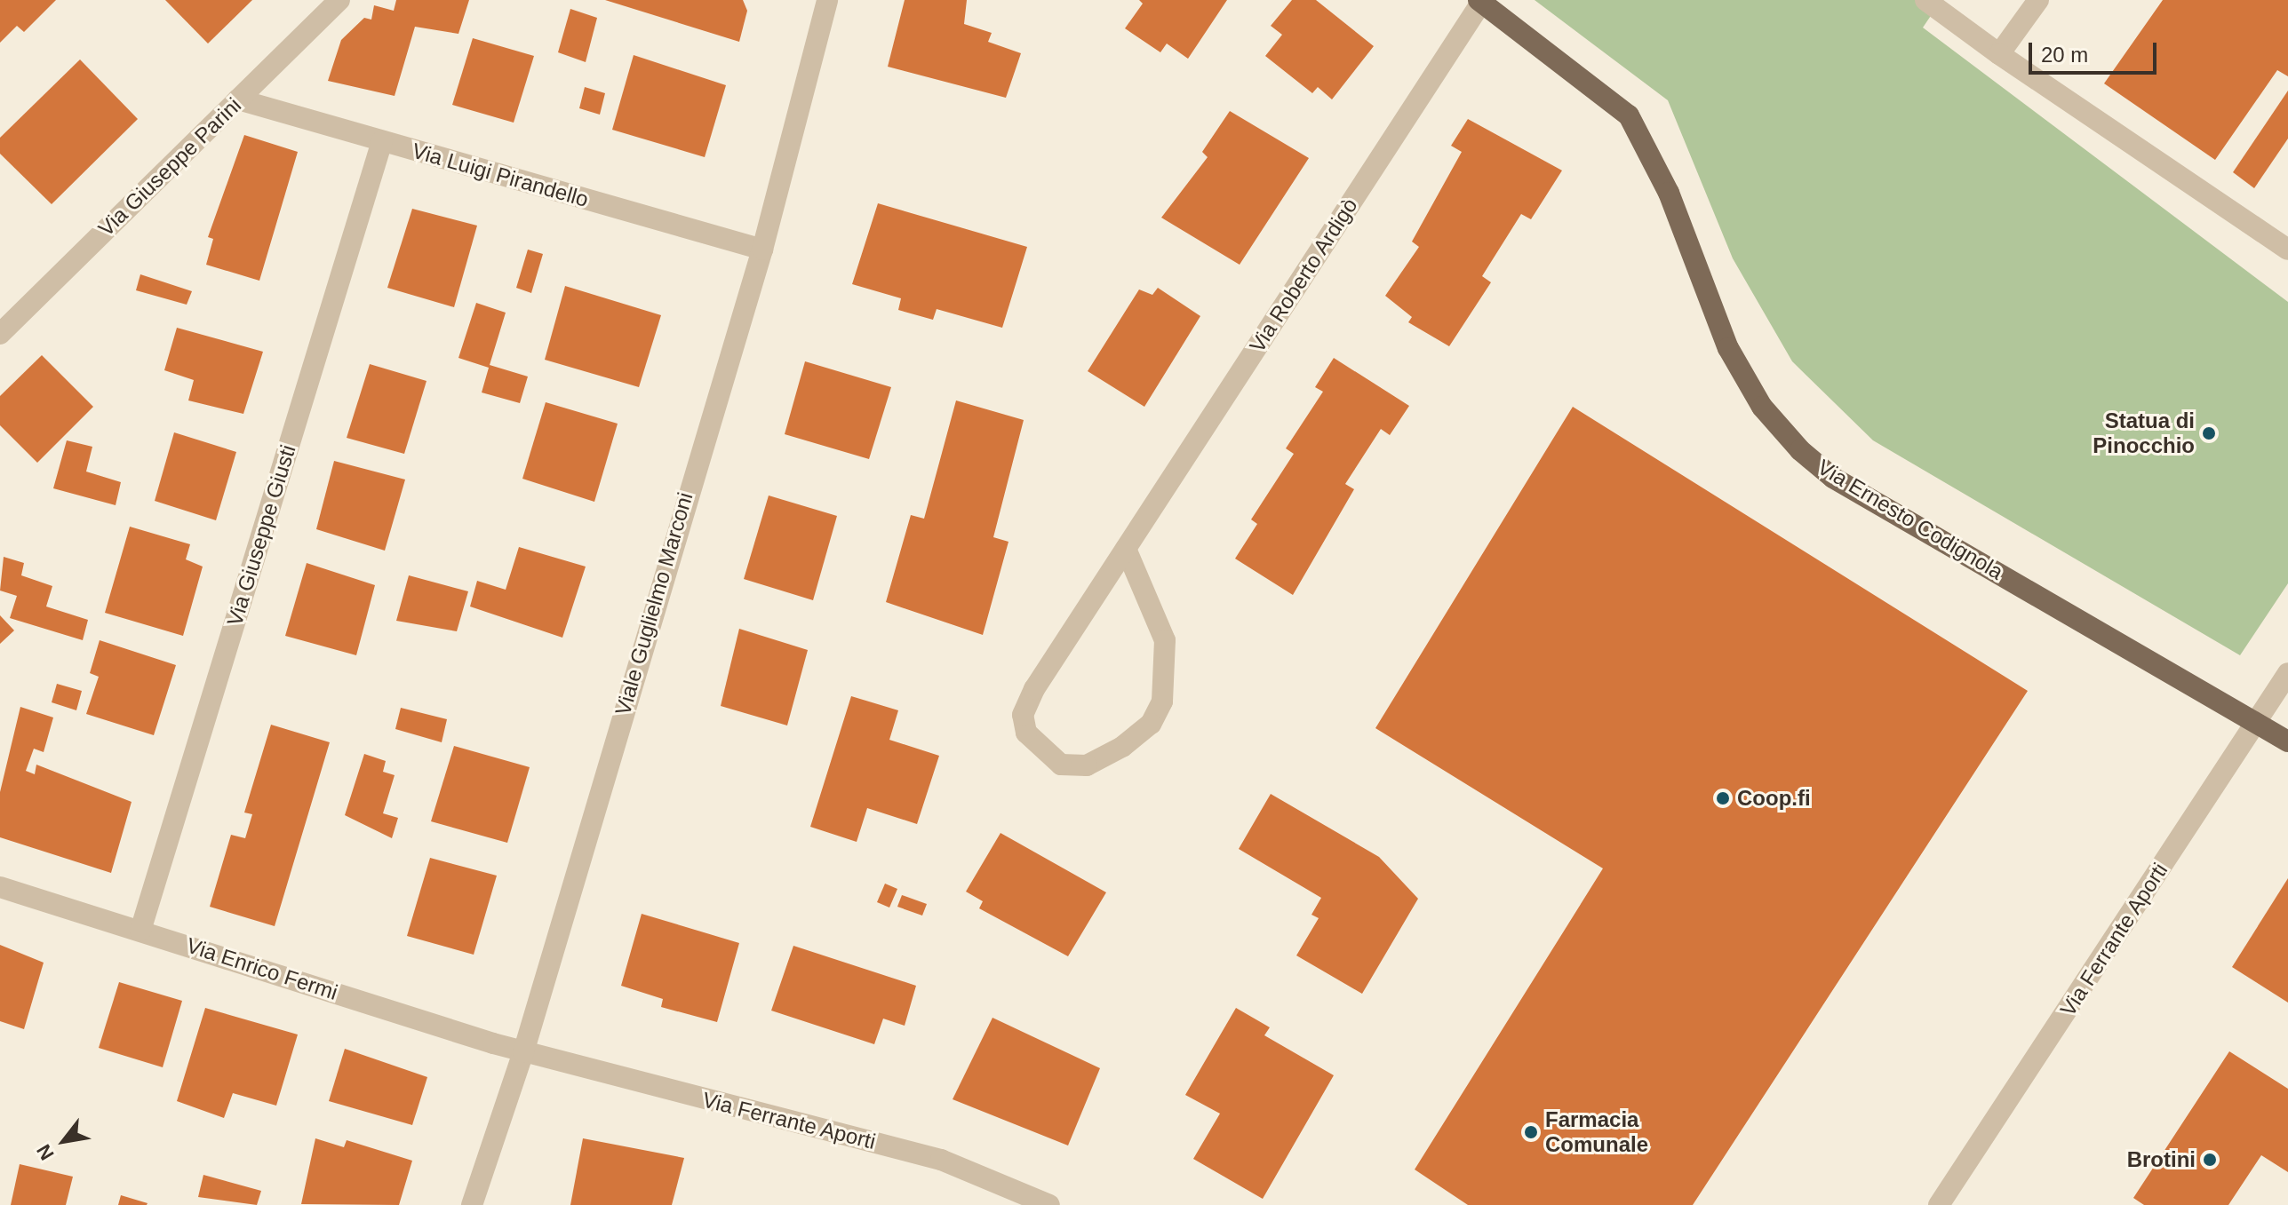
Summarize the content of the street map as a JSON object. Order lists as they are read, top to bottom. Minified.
{"streets":{"main road":["Via Ernesto Codignola"],"street":["Via Giuseppe Parini","Via Luigi Pirandello","Via Roberto Ardigò","Via Giuseppe Giusti","Viale Guglielmo Marconi","Via Ferrante Aporti","Via Enrico Fermi"]},"crossings":[["Via Giuseppe Parini","Via Luigi Pirandello"],["Via Luigi Pirandello","Via Giuseppe Giusti"],["Via Luigi Pirandello","Viale Guglielmo Marconi"],["Via Roberto Ardigò","Via Ernesto Codignola"],["Via Ernesto Codignola","Via Ferrante Aporti"],["Via Giuseppe Giusti","Via Enrico Fermi"],["Viale Guglielmo Marconi","Via Ferrante Aporti"],["Viale Guglielmo Marconi","Via Enrico Fermi"],["Via Ferrante Aporti","Via Enrico Fermi"]],"places":["Statua di Pinocchio","Coop.fi","Farmacia Comunale","Brotini"],"scale_bar":"20 m","north":"bottom left"}
